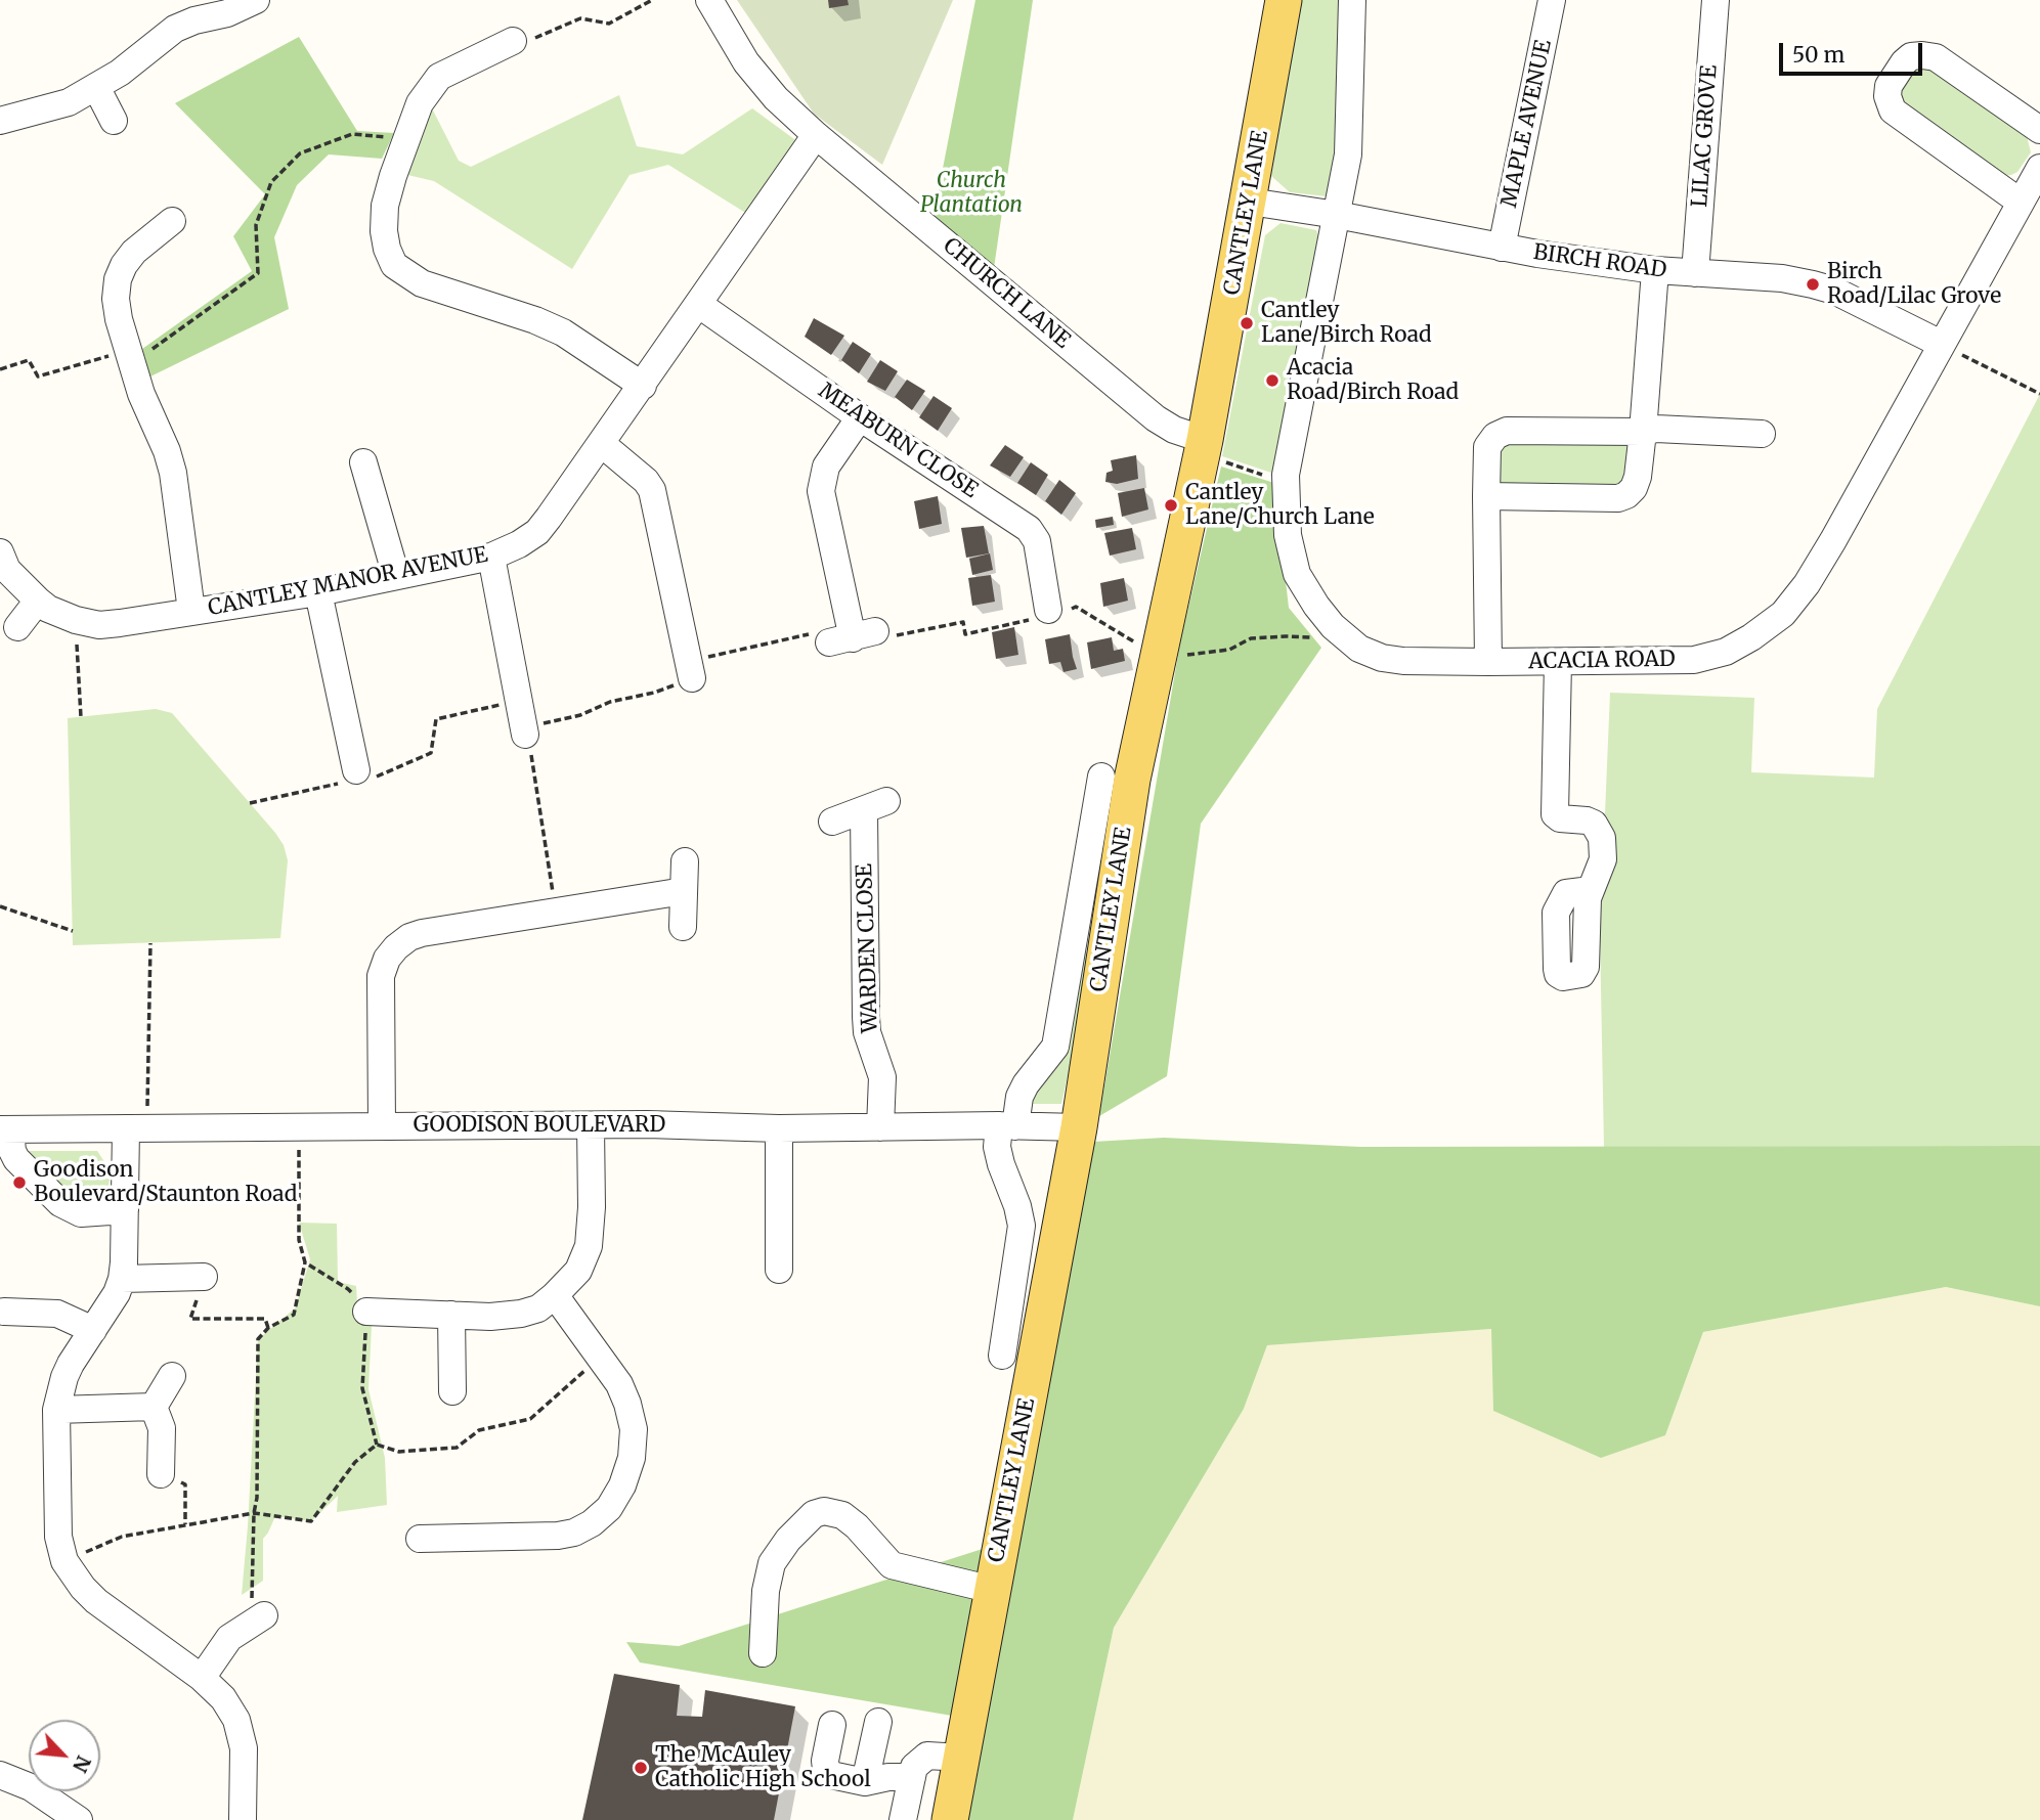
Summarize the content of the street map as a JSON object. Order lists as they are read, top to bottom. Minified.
{"streets":{"main road":["CANTLEY LANE"],"street":["MAPLE AVENUE","LILAC GROVE","BIRCH ROAD","CHURCH LANE","MEABURN CLOSE","CANTLEY MANOR AVENUE","ACACIA ROAD","WARDEN CLOSE","GOODISON BOULEVARD"]},"crossings":[["MAPLE AVENUE","BIRCH ROAD"],["LILAC GROVE","BIRCH ROAD"],["CANTLEY LANE","BIRCH ROAD"],["CANTLEY LANE","CHURCH LANE"],["CANTLEY LANE","GOODISON BOULEVARD"],["BIRCH ROAD","ACACIA ROAD"],["CHURCH LANE","CANTLEY MANOR AVENUE"],["MEABURN CLOSE","CANTLEY MANOR AVENUE"],["WARDEN CLOSE","GOODISON BOULEVARD"]],"parks":["Church Plantation"],"places":["Birch Road/Lilac Grove","Cantley Lane/Birch Road","Acacia Road/Birch Road","Cantley Lane/Church Lane","Goodison Boulevard/Staunton Road","The McAuley Catholic High School"],"scale_bar":"50 m","north":"bottom right"}
